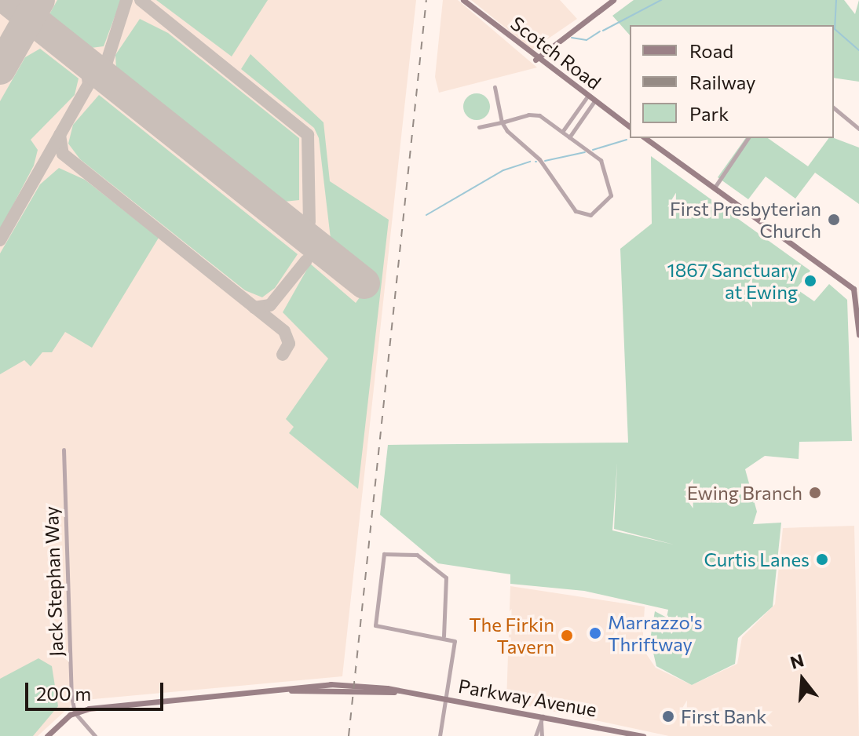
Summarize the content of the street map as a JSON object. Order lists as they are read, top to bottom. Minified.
{"streets":{"main road":["Scotch Road","Parkway Avenue"],"street":["Jack Stephan Way"]},"crossings":[["Jack Stephan Way","Parkway Avenue"]],"places":["First Presbyterian Church","1867 Sanctuary at Ewing","Ewing Branch","Curtis Lanes","Marrazzo's Thriftway","The Firkin Tavern","First Bank"],"legend":["Road","Railway","Park"],"scale_bar":"200 m","north":"top"}
